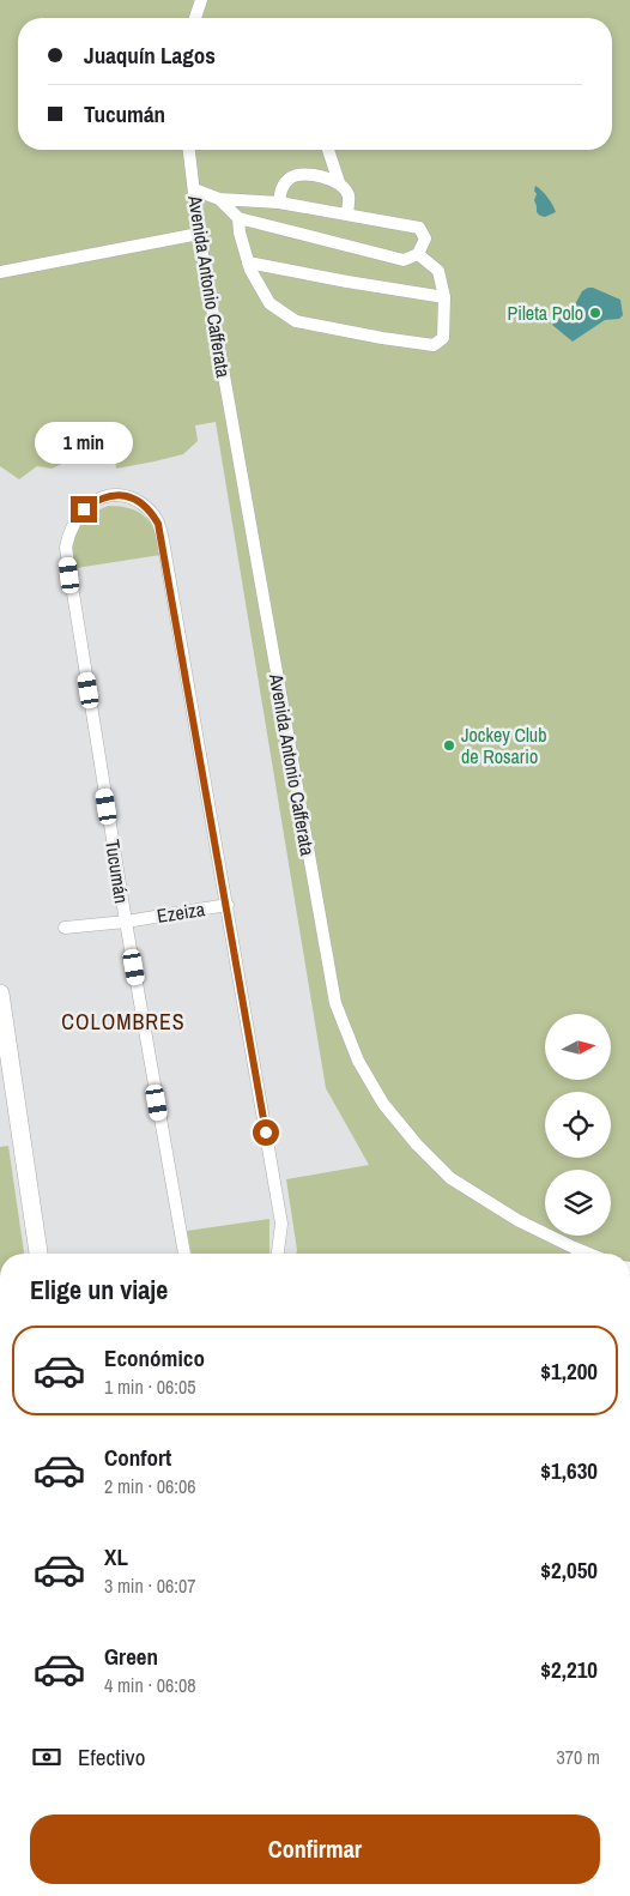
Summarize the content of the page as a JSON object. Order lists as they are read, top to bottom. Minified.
{"streets":{"street":["Avenida Antonio Cafferata","Tucumán","Ezeiza"]},"crossings":[["Tucumán","Ezeiza"]],"districts":["COLOMBRES"],"places":["Pileta Polo","Jockey Club de Rosario"],"north":"right","page":{"banner":["Juaquín Lagos","Tucumán"],"bubble":"1 min","heading":"Elige un viaje","list":[{"name":"Económico","note":"1 min · 06:05","value":"$1,200"},{"name":"Confort","note":"2 min · 06:06","value":"$1,630"},{"name":"XL","note":"3 min · 06:07","value":"$2,050"},{"name":"Green","note":"4 min · 06:08","value":"$2,210"}],"pay":["Efectivo","370 m"],"buttons":"Confirmar"}}
